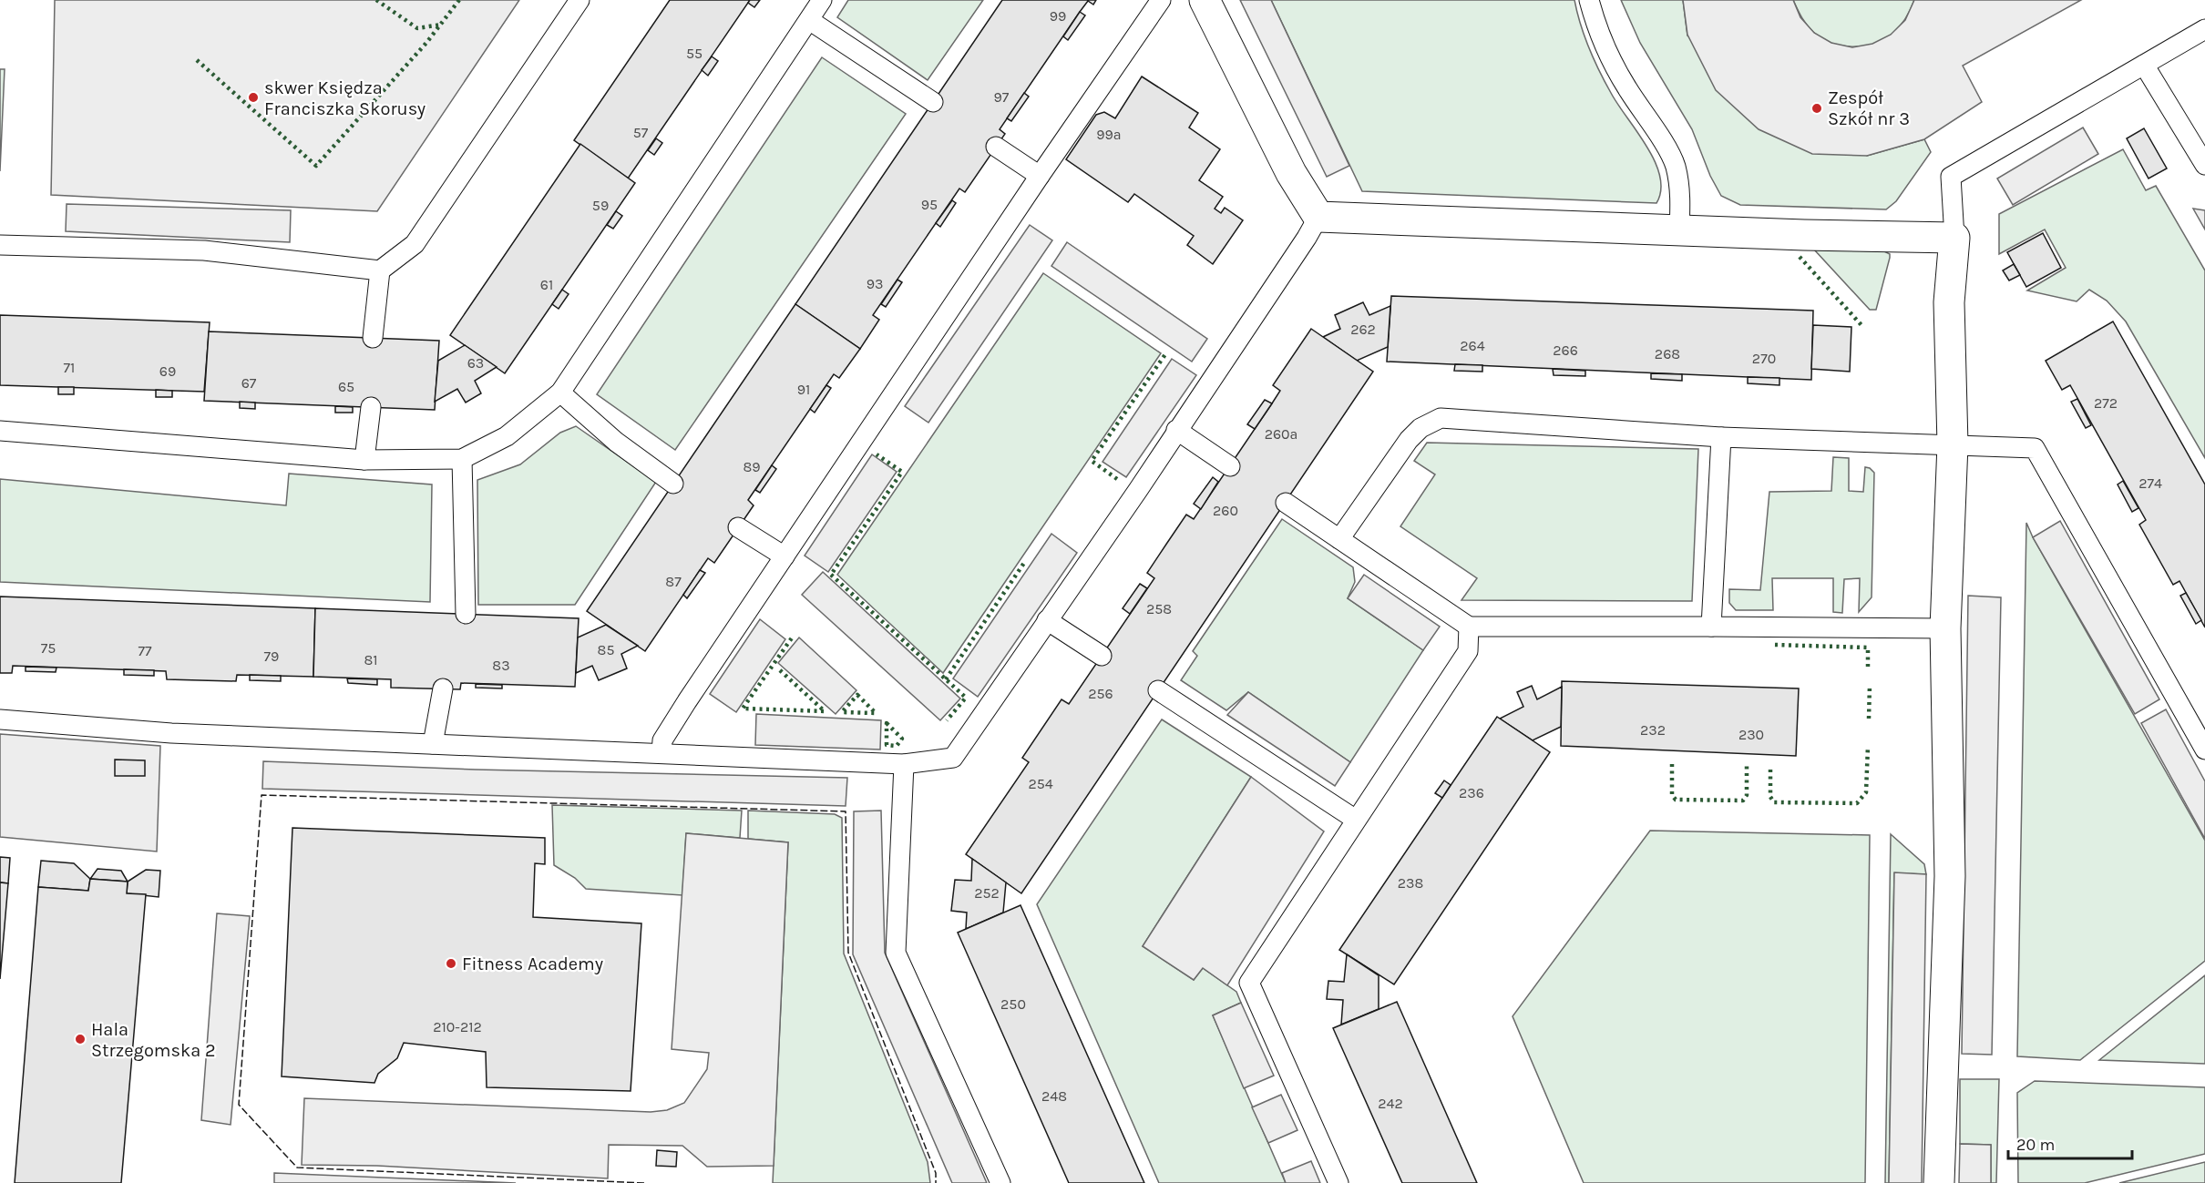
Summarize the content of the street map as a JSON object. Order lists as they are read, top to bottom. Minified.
{"places":["skwer Księdza Franciszka Skorusy","Zespół Szkół nr 3","Fitness Academy","Hala Strzegomska 2"],"house_numbers":["99","55","97","57","99a","95","59","93","61","262","264","266","268","270","63","71","69","67","65","91","272","260a","89","274","260","87","258","75","85","77","79","81","83","256","232","230","254","236","238","252","250","210-212","248","242"],"scale_bar":"20 m"}
